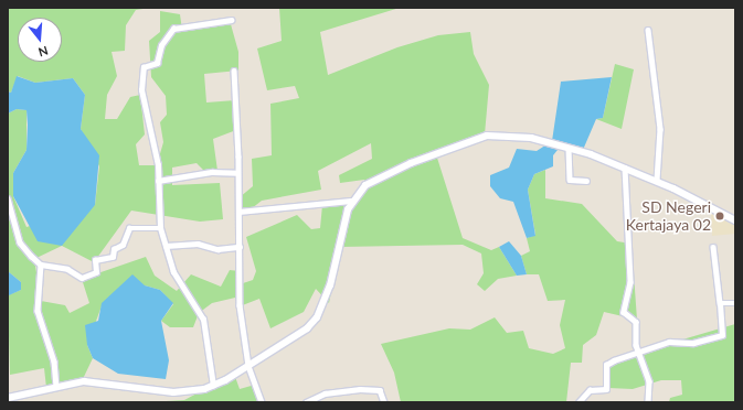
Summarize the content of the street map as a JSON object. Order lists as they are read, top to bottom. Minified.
{"places":["SD Negeri Kertajaya 02"],"north":"bottom"}
